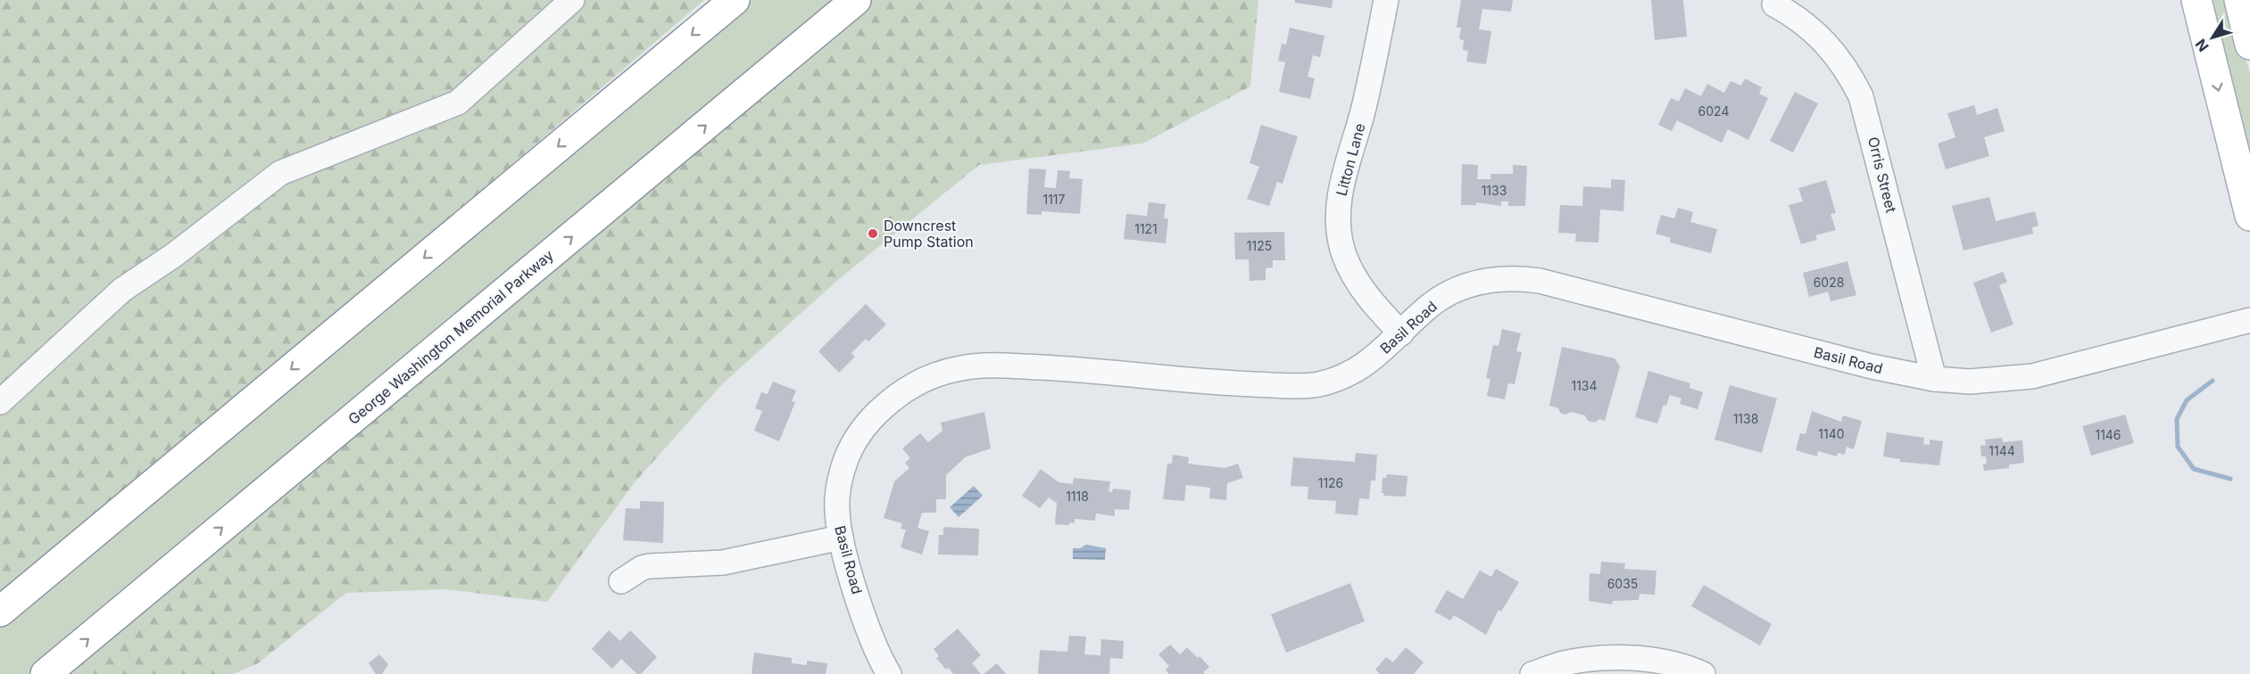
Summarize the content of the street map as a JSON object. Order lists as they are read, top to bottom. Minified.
{"streets":{"main road":["George Washington Memorial Parkway"],"street":["Litton Lane","Orris Street","Basil Road"]},"crossings":[["Litton Lane","Basil Road"],["Orris Street","Basil Road"]],"places":["Downcrest Pump Station"],"house_numbers":["6024","1133","1117","1121","1125","6028","1134","1138","1140","1146","1144","1126","1118","6035"],"north":"bottom left"}
